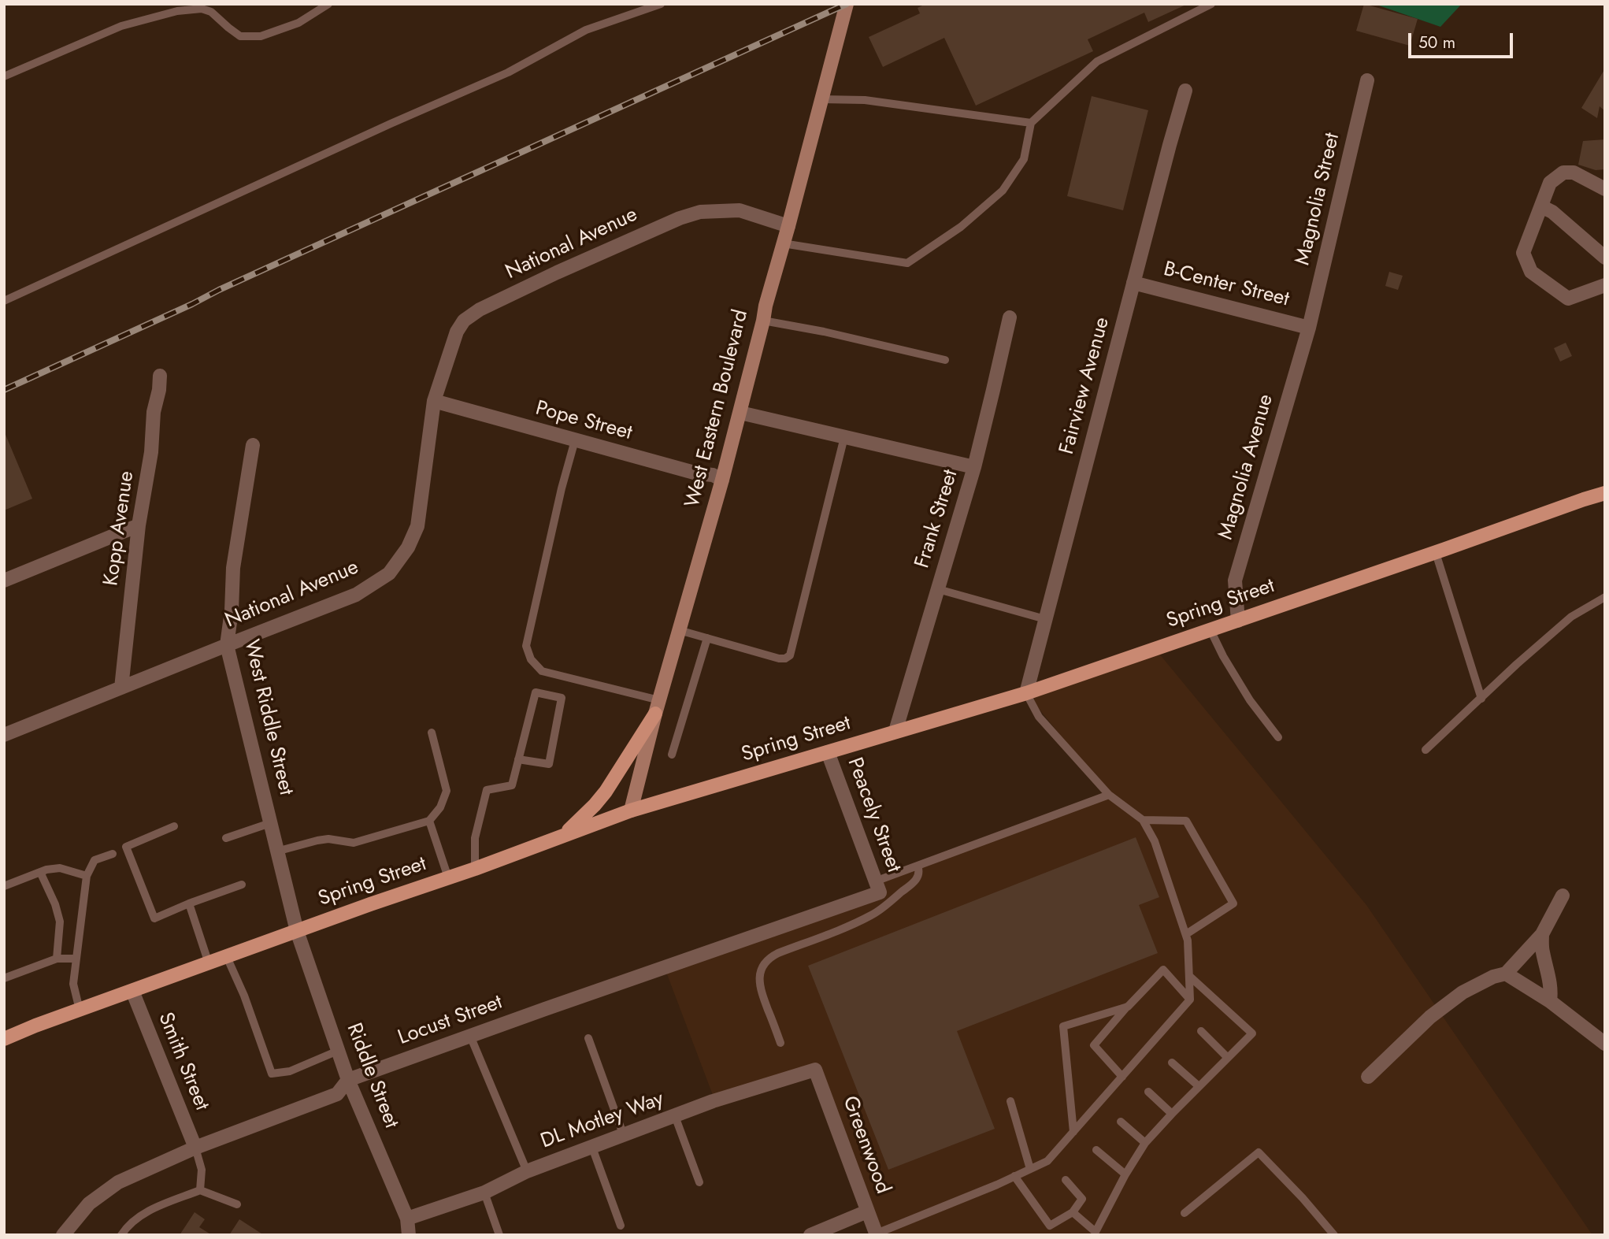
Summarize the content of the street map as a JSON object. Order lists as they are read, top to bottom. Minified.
{"streets":{"main road":["West Eastern Boulevard","Spring Street"],"street":["Magnolia Street","National Avenue","B-Center Street","Fairview Avenue","Pope Street","Magnolia Avenue","Frank Street","Kopp Avenue","West Riddle Street","Peacely Street","Locust Street","Smith Street","Riddle Street","DL Motley Way","Greenwood"]},"crossings":[["Magnolia Street","B-Center Street"],["Magnolia Street","Magnolia Avenue"],["National Avenue","West Eastern Boulevard"],["National Avenue","Pope Street"],["National Avenue","Kopp Avenue"],["National Avenue","West Riddle Street"],["B-Center Street","Fairview Avenue"],["B-Center Street","Magnolia Avenue"],["Fairview Avenue","Spring Street"],["West Eastern Boulevard","Pope Street"],["West Eastern Boulevard","Spring Street"],["Magnolia Avenue","Spring Street"],["Frank Street","Spring Street"],["Spring Street","West Riddle Street"],["Spring Street","Peacely Street"],["Spring Street","Smith Street"],["Spring Street","Riddle Street"],["West Riddle Street","Riddle Street"],["Peacely Street","Locust Street"],["Locust Street","Smith Street"],["Locust Street","Riddle Street"],["Riddle Street","DL Motley Way"],["DL Motley Way","Greenwood"]],"scale_bar":"50 m"}
